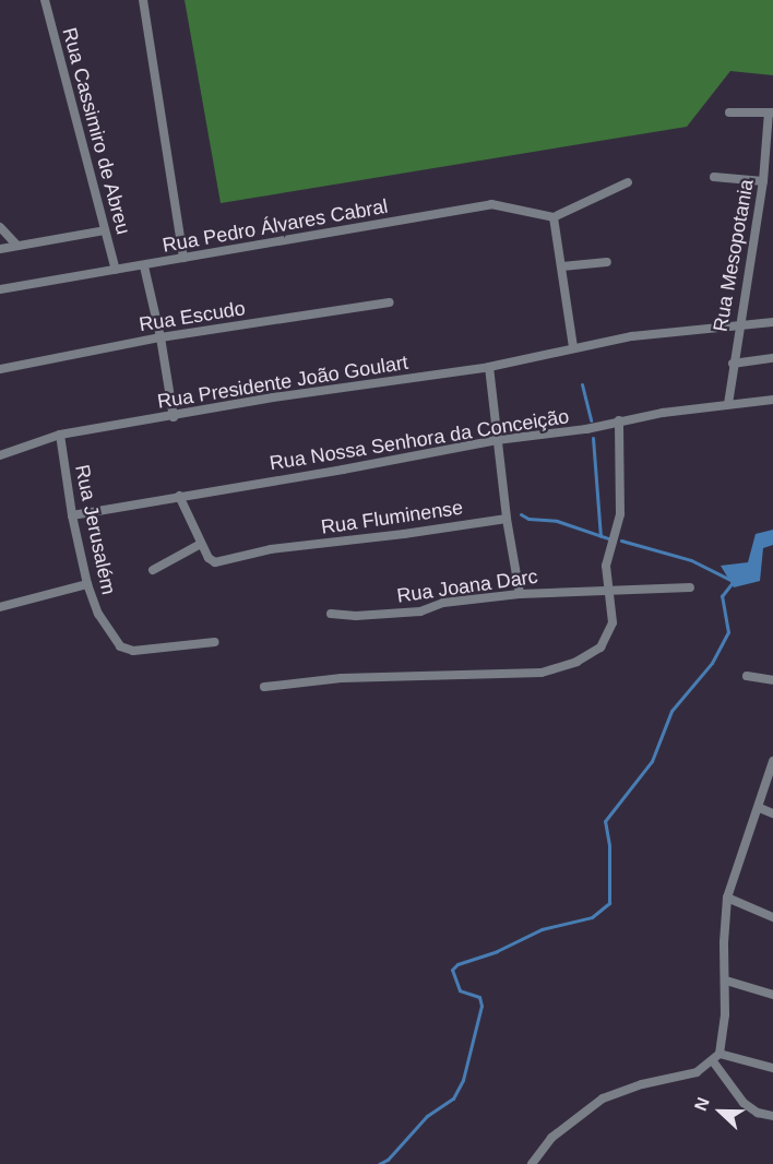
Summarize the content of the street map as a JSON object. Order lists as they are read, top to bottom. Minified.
{"streets":{"street":["Rua Cassimiro de Abreu","Rua Pedro Álvares Cabral","Rua Mesopotania","Rua Escudo","Rua Presidente João Goulart","Rua Nossa Senhora da Conceição","Rua Fluminense","Rua Jerusalém","Rua Joana Darc"]},"crossings":[["Rua Cassimiro de Abreu","Rua Pedro Álvares Cabral"],["Rua Mesopotania","Rua Presidente João Goulart"],["Rua Mesopotania","Rua Nossa Senhora da Conceição"],["Rua Presidente João Goulart","Rua Jerusalém"],["Rua Nossa Senhora da Conceição","Rua Jerusalém"]],"north":"left"}
